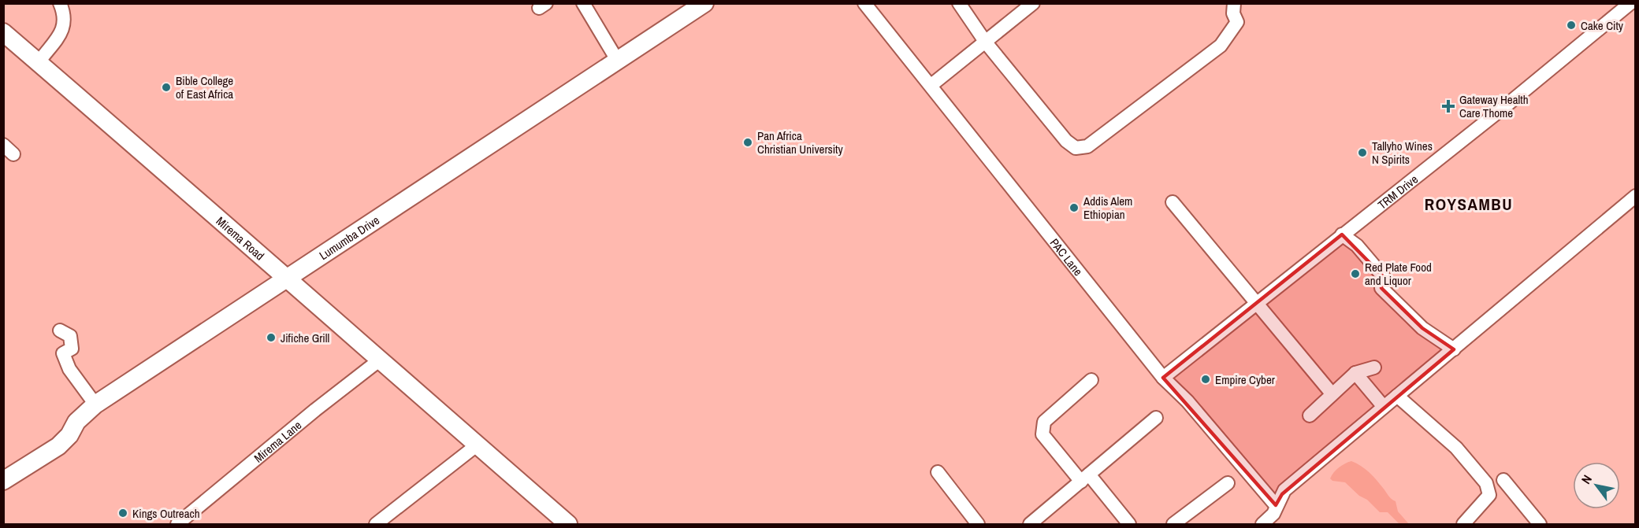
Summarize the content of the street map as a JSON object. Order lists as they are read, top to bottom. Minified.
{"streets":{"street":["TRM Drive","Lumumba Drive","Mirema Road","PAC Lane","Mirema Lane"]},"crossings":[["TRM Drive","PAC Lane"],["Lumumba Drive","Mirema Road"],["Mirema Road","Mirema Lane"]],"districts":["ROYSAMBU"],"places":{"other":["Cake City","Bible College of East Africa","Pan Africa Christian University","Tallyho Wines N Spirits","Addis Alem Ethiopian","Red Plate Food and Liquor","Jifiche Grill","Empire Cyber","Kings Outreach"],"health":["Gateway Health Care Thome"]},"north":"top left"}
